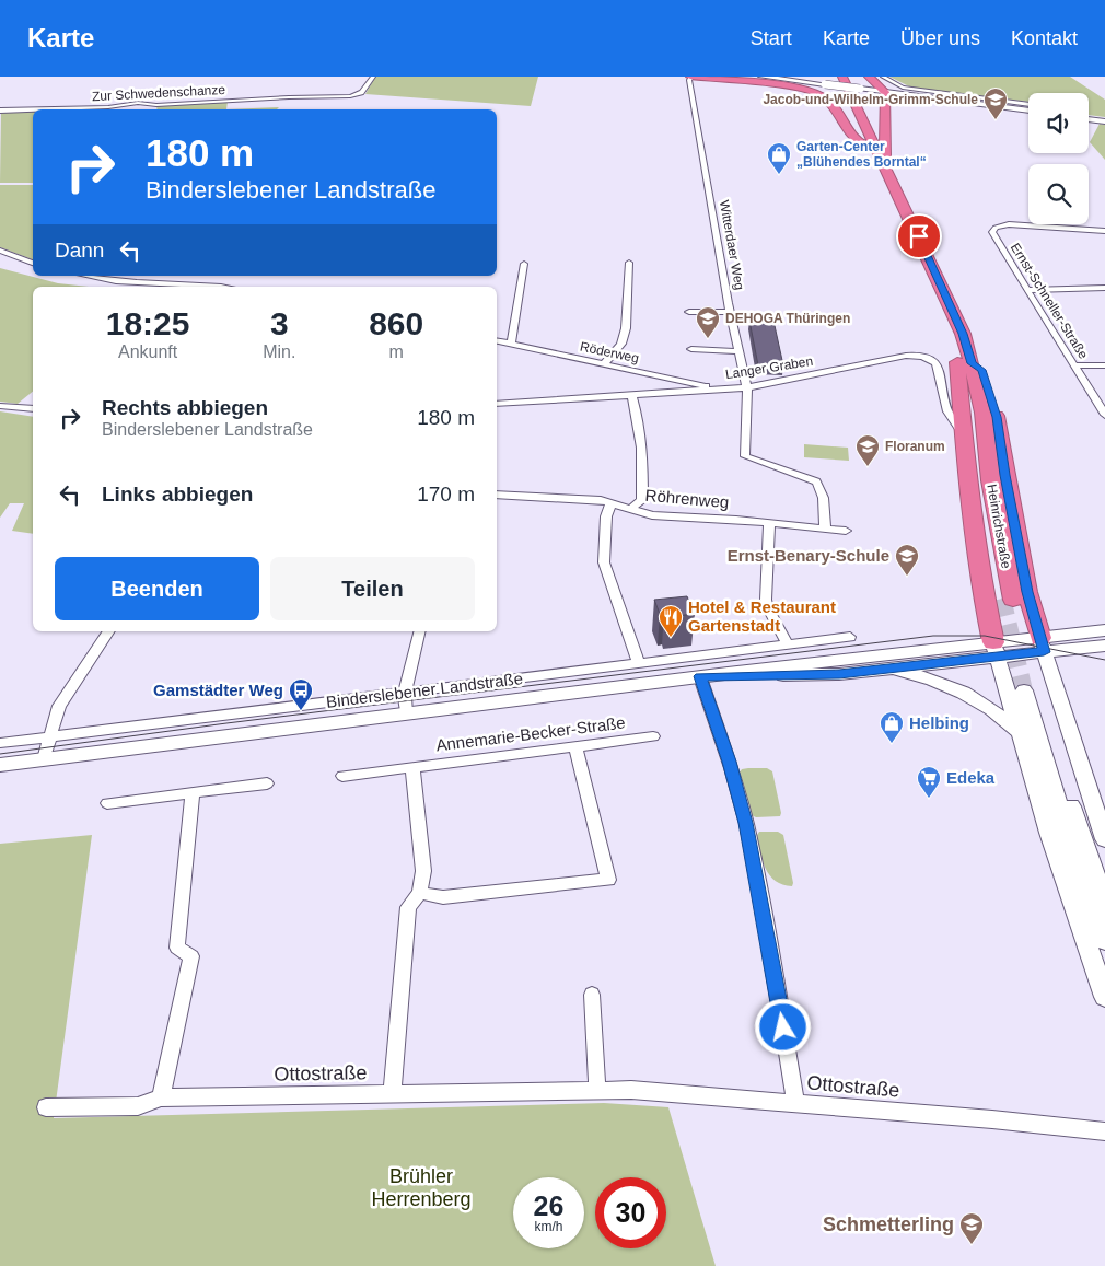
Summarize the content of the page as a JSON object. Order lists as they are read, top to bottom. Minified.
{"streets":{"highway":["Heinrichstraße"],"main road":["Binderslebener Landstraße"],"street":["Zur Schwedenschanze","Witterdaer Weg","Ernst-Schneller-Straße","Röderweg","Langer Graben","Röhrenweg","Annemarie-Becker-Straße","Ottostraße"]},"crossings":[["Witterdaer Weg","Langer Graben"],["Witterdaer Weg","Röhrenweg"],["Röderweg","Langer Graben"]],"parks":["Brühler Herrenberg"],"places":{"school or university":["Jacob-und-Wilhelm-Grimm-Schule","DEHOGA Thüringen","Floranum","Ernst-Benary-Schule","Schmetterling"],"shop":["Garten-Center „Blühendes Borntal“","Helbing"],"restaurant":["Hotel & Restaurant Gartenstadt"],"bus stop":["Gamstädter Weg"],"supermarket":["Edeka"]},"page":{"header":"Karte","nav":["Start","Karte","Über uns","Kontakt"],"turn":["180 m","Binderslebener Landstraße"],"then":"Dann","eta":["18:25","Ankunft","3","Min.","860","m"],"list":[{"name":"Rechts abbiegen","note":"Binderslebener Landstraße","value":"180 m"},{"name":"Links abbiegen","value":"170 m"}],"buttons":["Beenden","Teilen"],"speed":"26 km/h","limit":"30"}}
